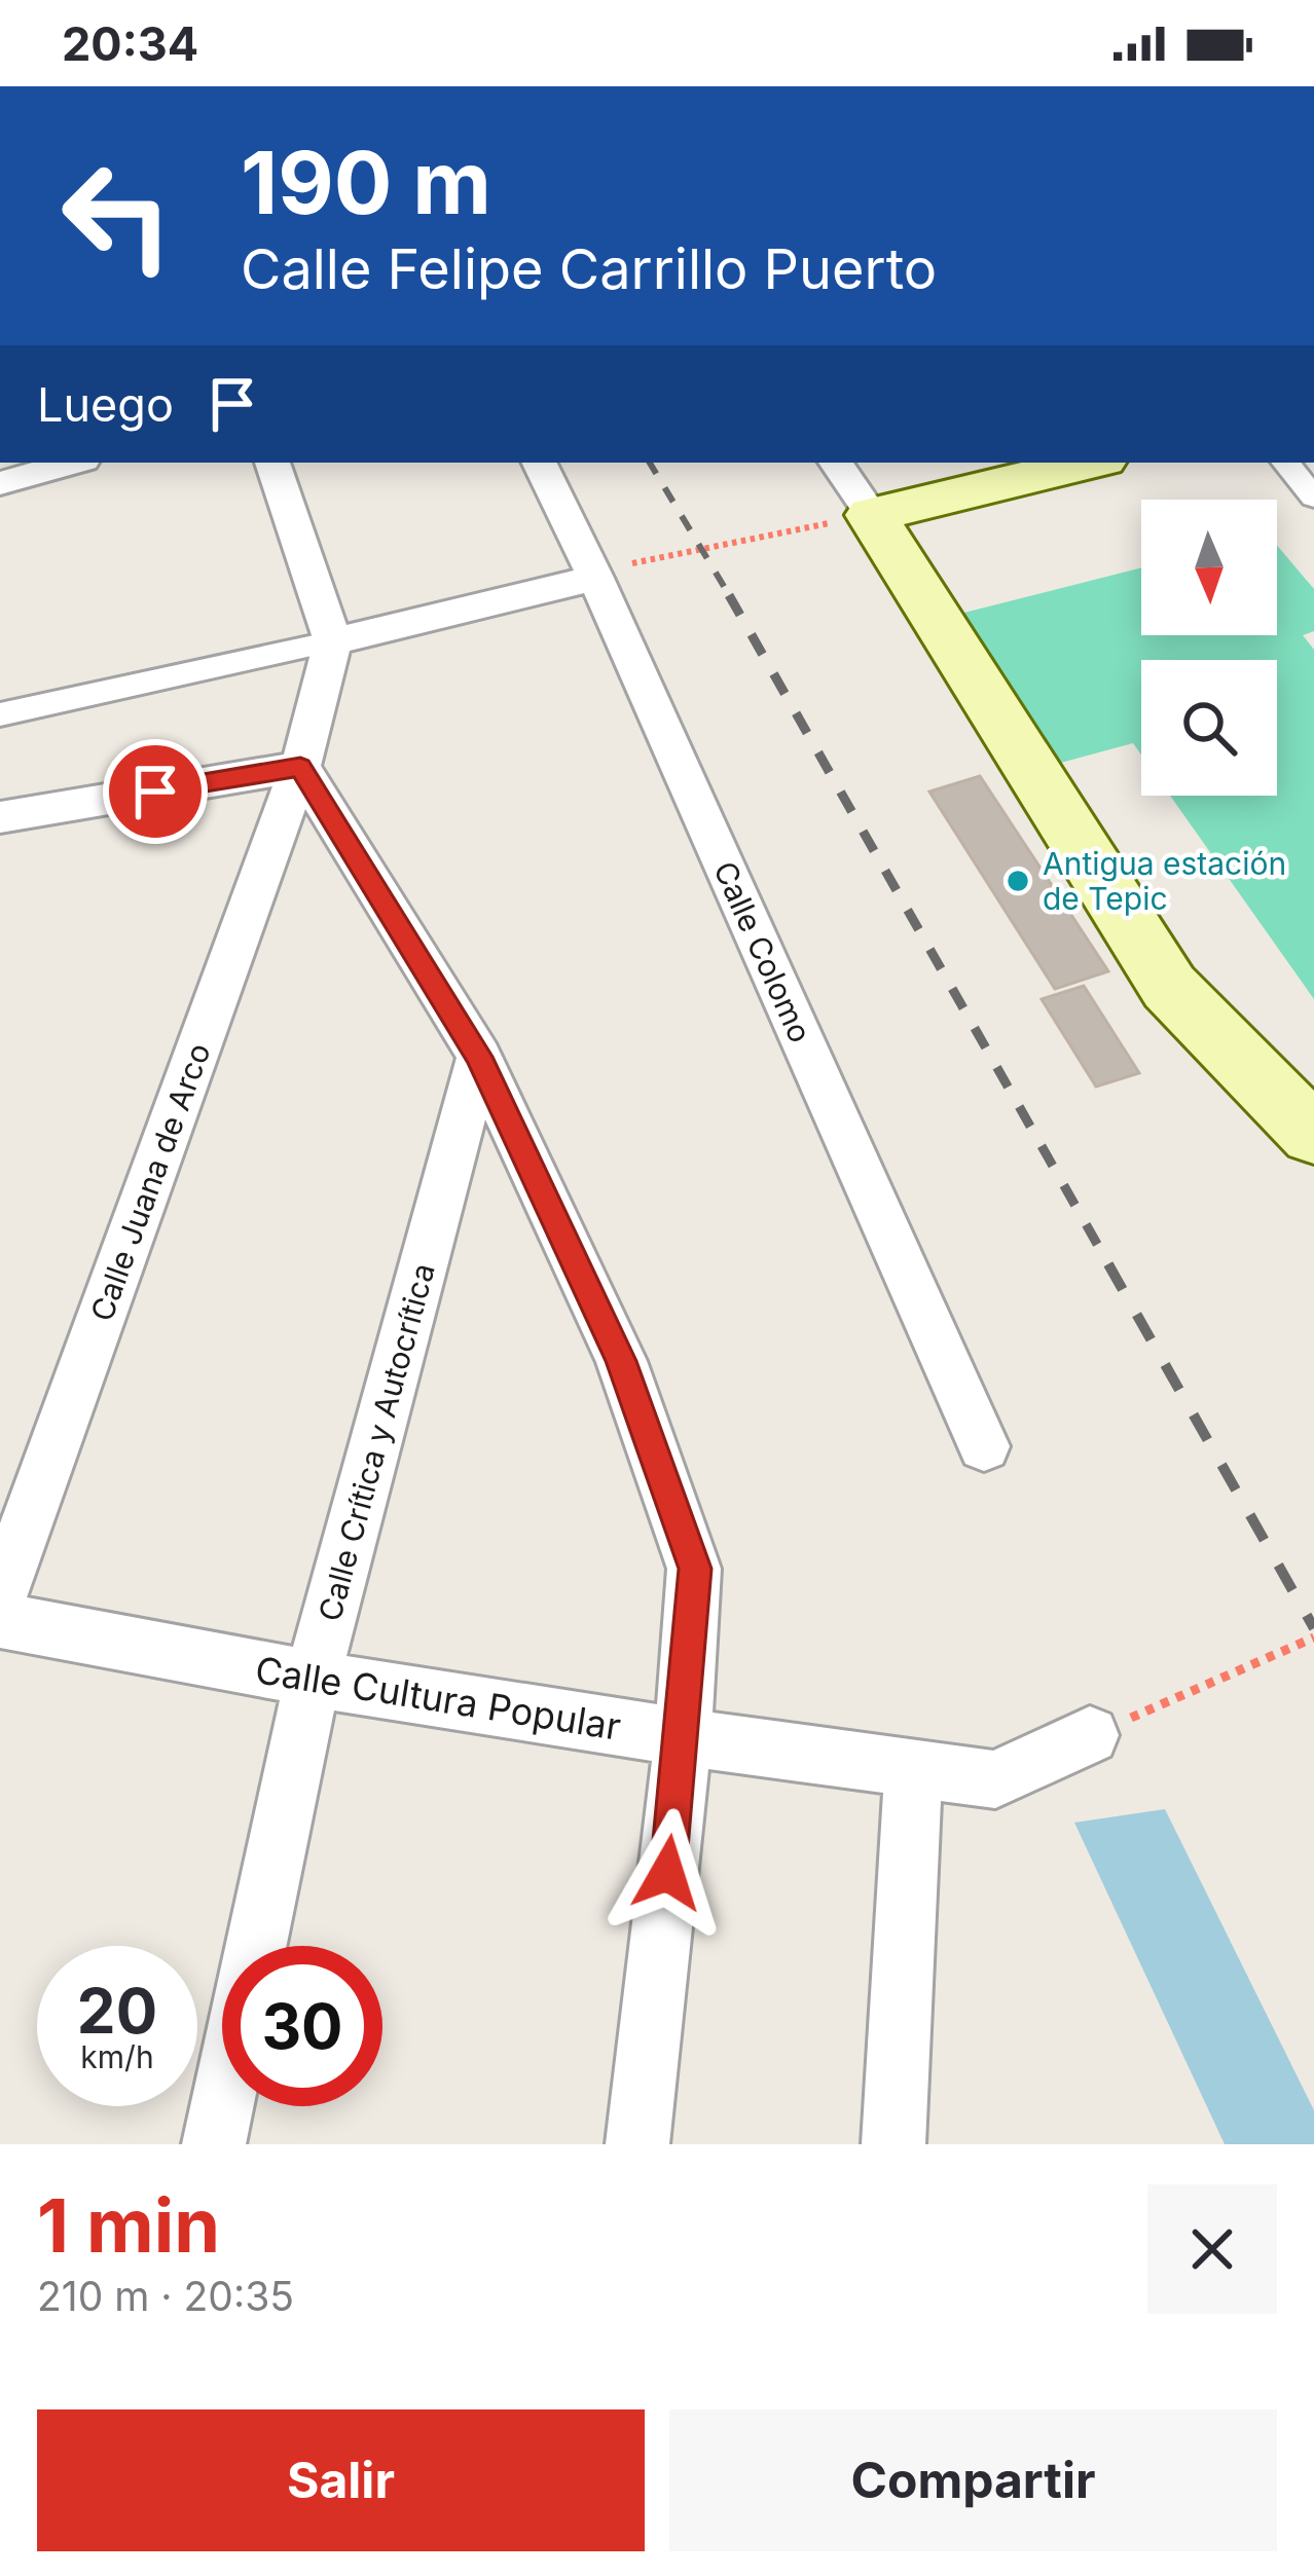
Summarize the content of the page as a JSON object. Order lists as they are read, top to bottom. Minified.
{"streets":{"street":["Calle Colomo","Calle Juana de Arco","Calle Crítica y Autocrítica","Calle Cultura Popular"]},"crossings":[["Calle Crítica y Autocrítica","Calle Cultura Popular"]],"places":["Antigua estación de Tepic"],"north":"bottom","page":{"status":"20:34","turn":["190 m","Calle Felipe Carrillo Puerto"],"then":"Luego","speed":"20 km/h","limit":"30","heading":["1 min","210 m · 20:35"],"buttons":["Salir","Compartir"]}}
